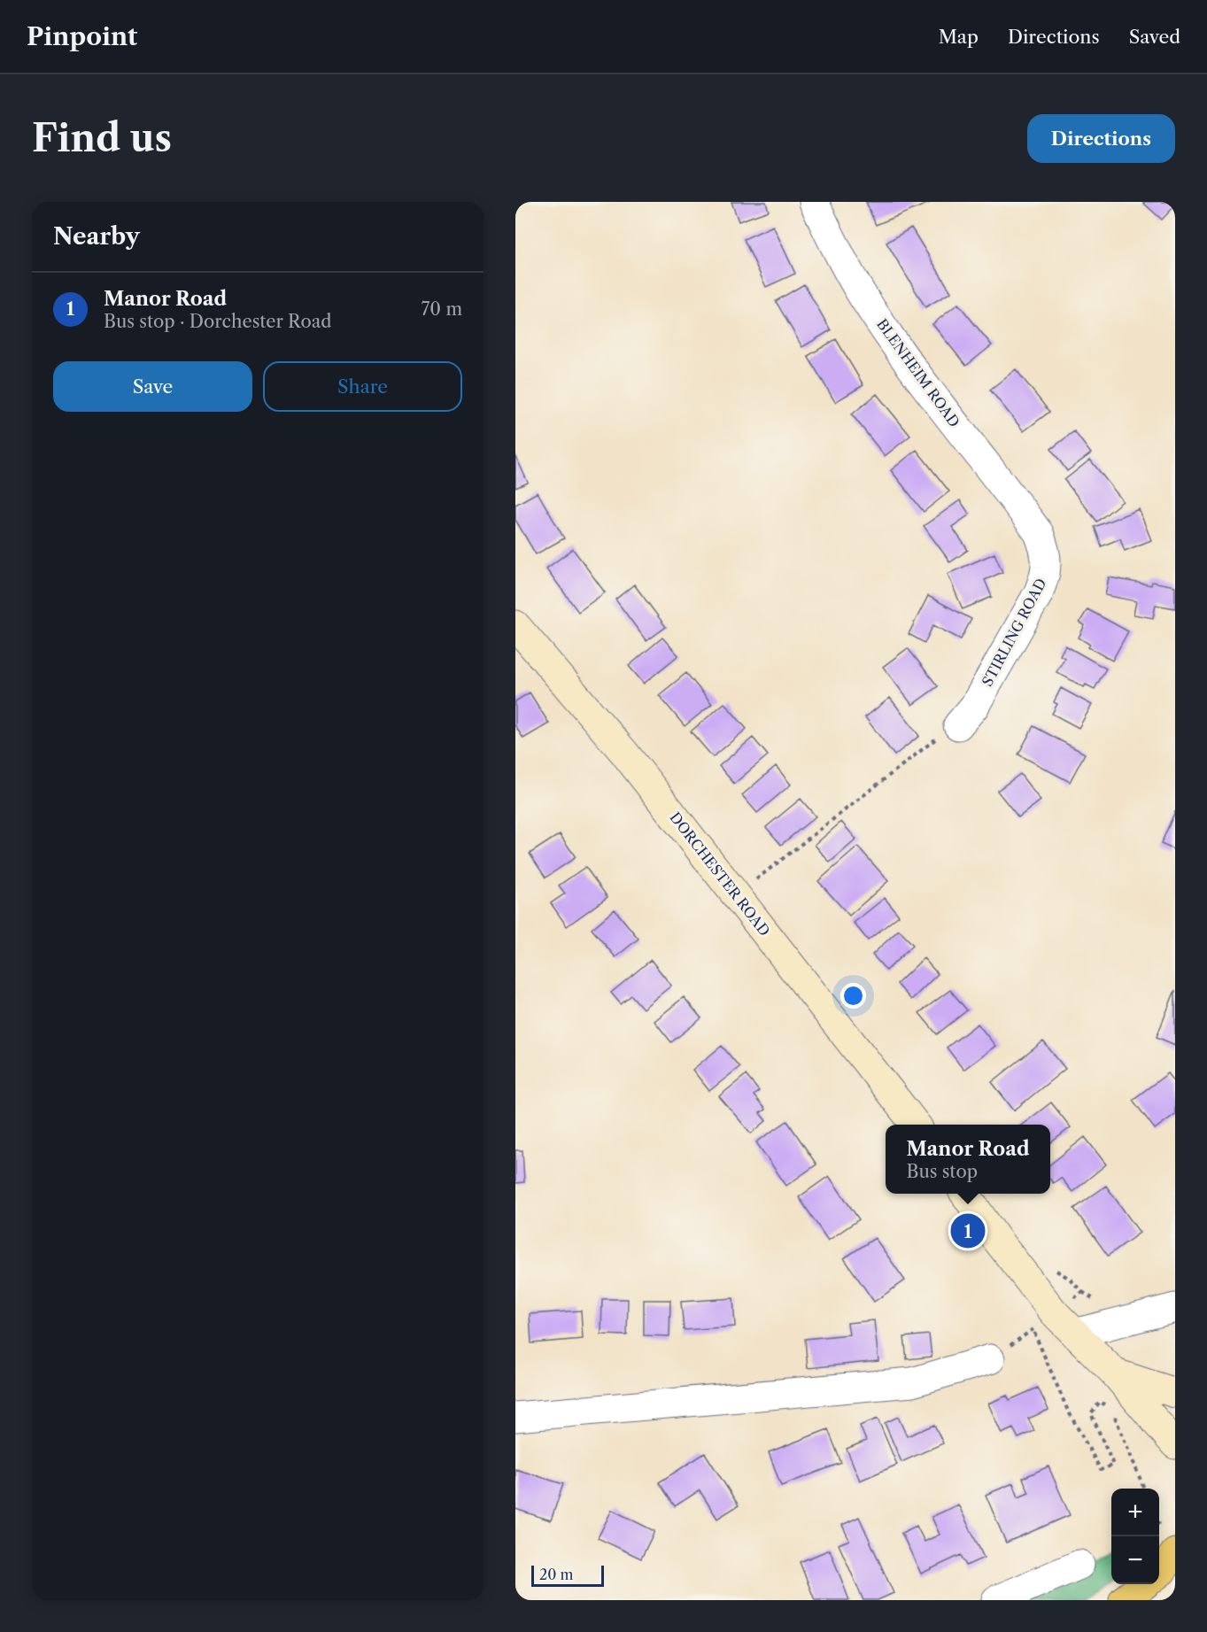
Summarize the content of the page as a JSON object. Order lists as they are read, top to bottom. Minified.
{"streets":{"main road":["DORCHESTER ROAD"],"street":["BLENHEIM ROAD","STIRLING ROAD"]},"crossings":[["BLENHEIM ROAD","STIRLING ROAD"]],"scale_bar":"20 m","page":{"header":"Pinpoint","nav":["Map","Directions","Saved"],"buttons":["Directions",["Save","Share"]],"title":"Find us","heading":"Nearby","list":[{"mark":"1","name":"Manor Road","note":"Bus stop · Dorchester Road","value":"70 m"}],"popup":["Manor Road","Bus stop"],"pins":"1","map_buttons":["+","−"],"scale":"20 m"}}
